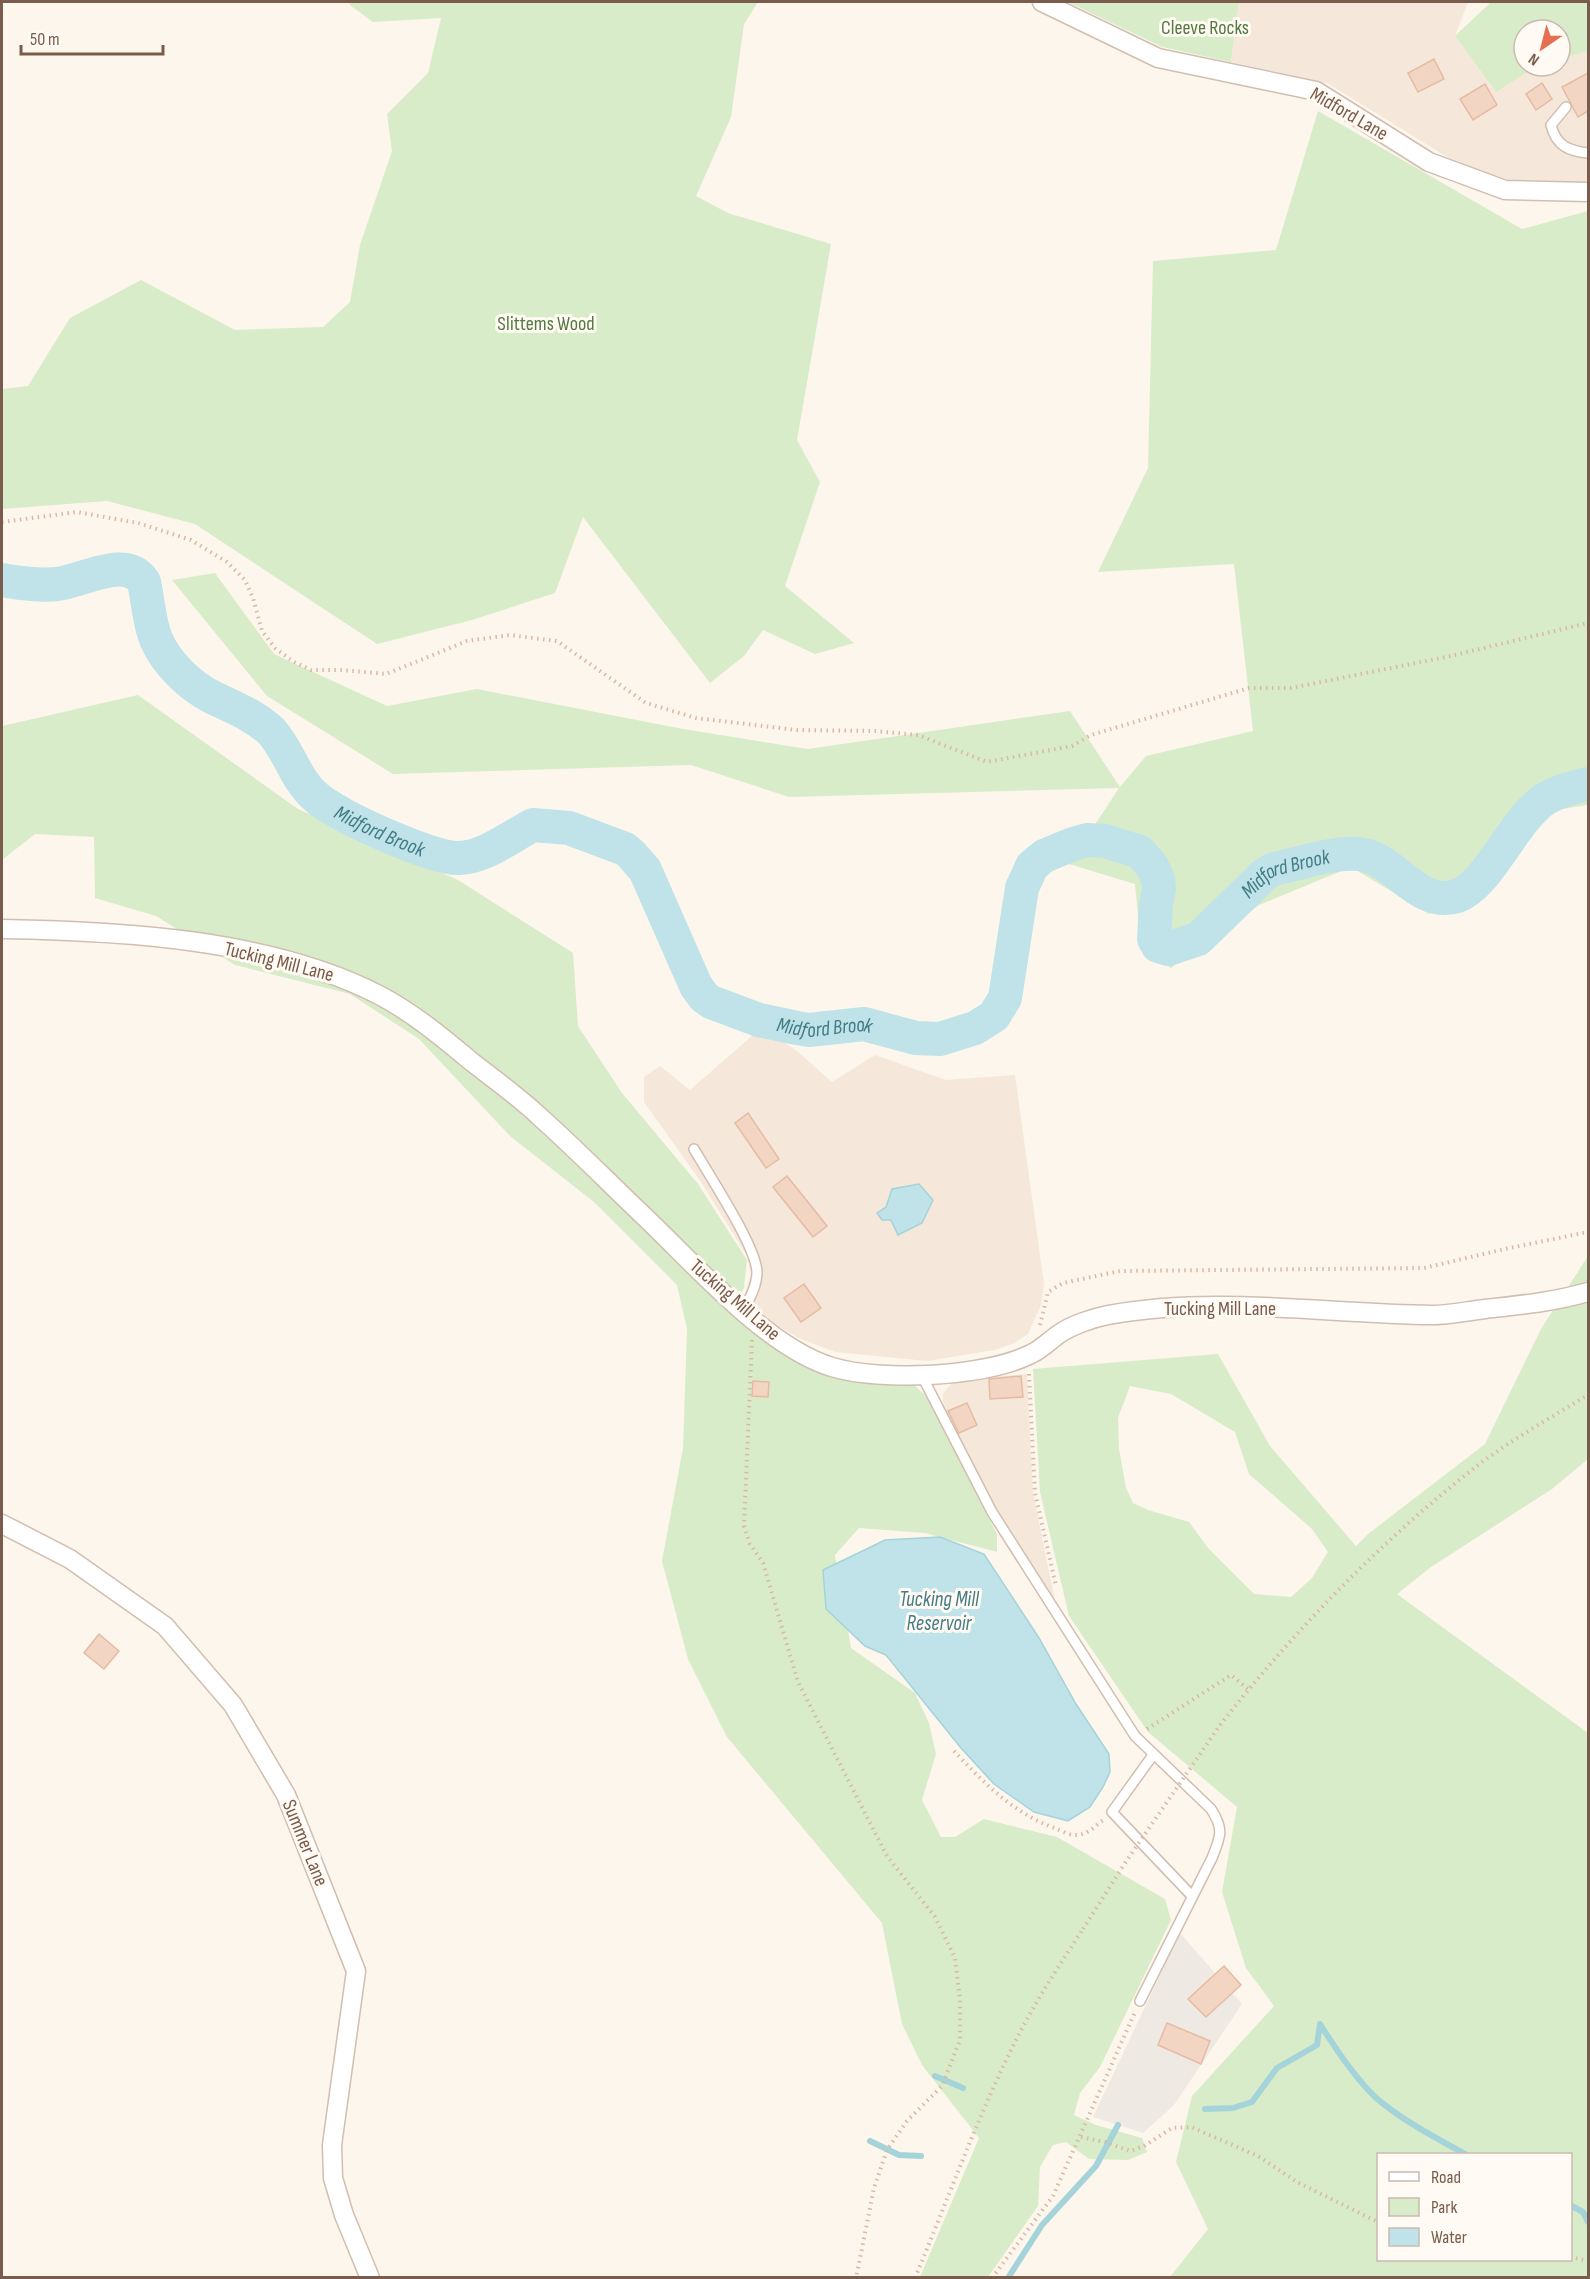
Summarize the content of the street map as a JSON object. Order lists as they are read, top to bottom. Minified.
{"streets":{"street":["Midford Lane","Tucking Mill Lane","Summer Lane"]},"water":["Midford Brook","Tucking Mill Reservoir"],"parks":["Cleeve Rocks","Slittems Wood"],"legend":["Road","Park","Water"],"scale_bar":"50 m","north":"bottom left"}
